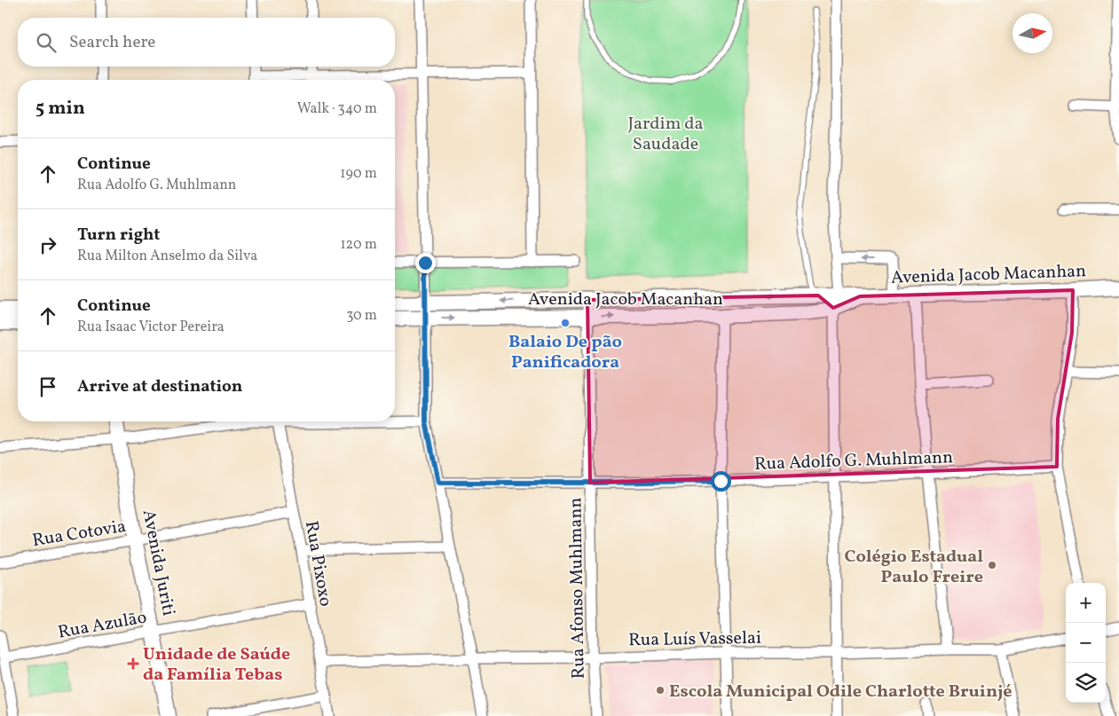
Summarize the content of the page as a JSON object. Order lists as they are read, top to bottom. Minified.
{"streets":{"main road":["Avenida Jacob Macanhan","Avenida Juriti"],"street":["Rua Adolfo G. Muhlmann","Rua Cotovia","Rua Pixoxo","Rua Afonso Muhlmann","Rua Azulão","Rua Luís Vasselai"]},"crossings":[["Avenida Jacob Macanhan","Rua Afonso Muhlmann"],["Rua Adolfo G. Muhlmann","Rua Afonso Muhlmann"],["Rua Cotovia","Avenida Juriti"],["Rua Cotovia","Rua Pixoxo"],["Avenida Juriti","Rua Azulão"],["Rua Pixoxo","Rua Azulão"],["Rua Pixoxo","Rua Luís Vasselai"],["Rua Afonso Muhlmann","Rua Luís Vasselai"]],"parks":["Jardim da Saudade"],"places":{"other":["Balaio De pão Panificadora","Colégio Estadual Paulo Freire","Escola Municipal Odile Charlotte Bruinjé"],"health":["Unidade de Saúde da Família Tebas"]},"north":"right","page":{"search":"Search here","heading":["5 min","Walk · 340 m"],"list":[["Continue","Rua Adolfo G. Muhlmann","190 m"],["Turn right","Rua Milton Anselmo da Silva","120 m"],["Continue","Rua Isaac Victor Pereira","30 m"],"Arrive at destination"],"map_buttons":["+","−"]}}
